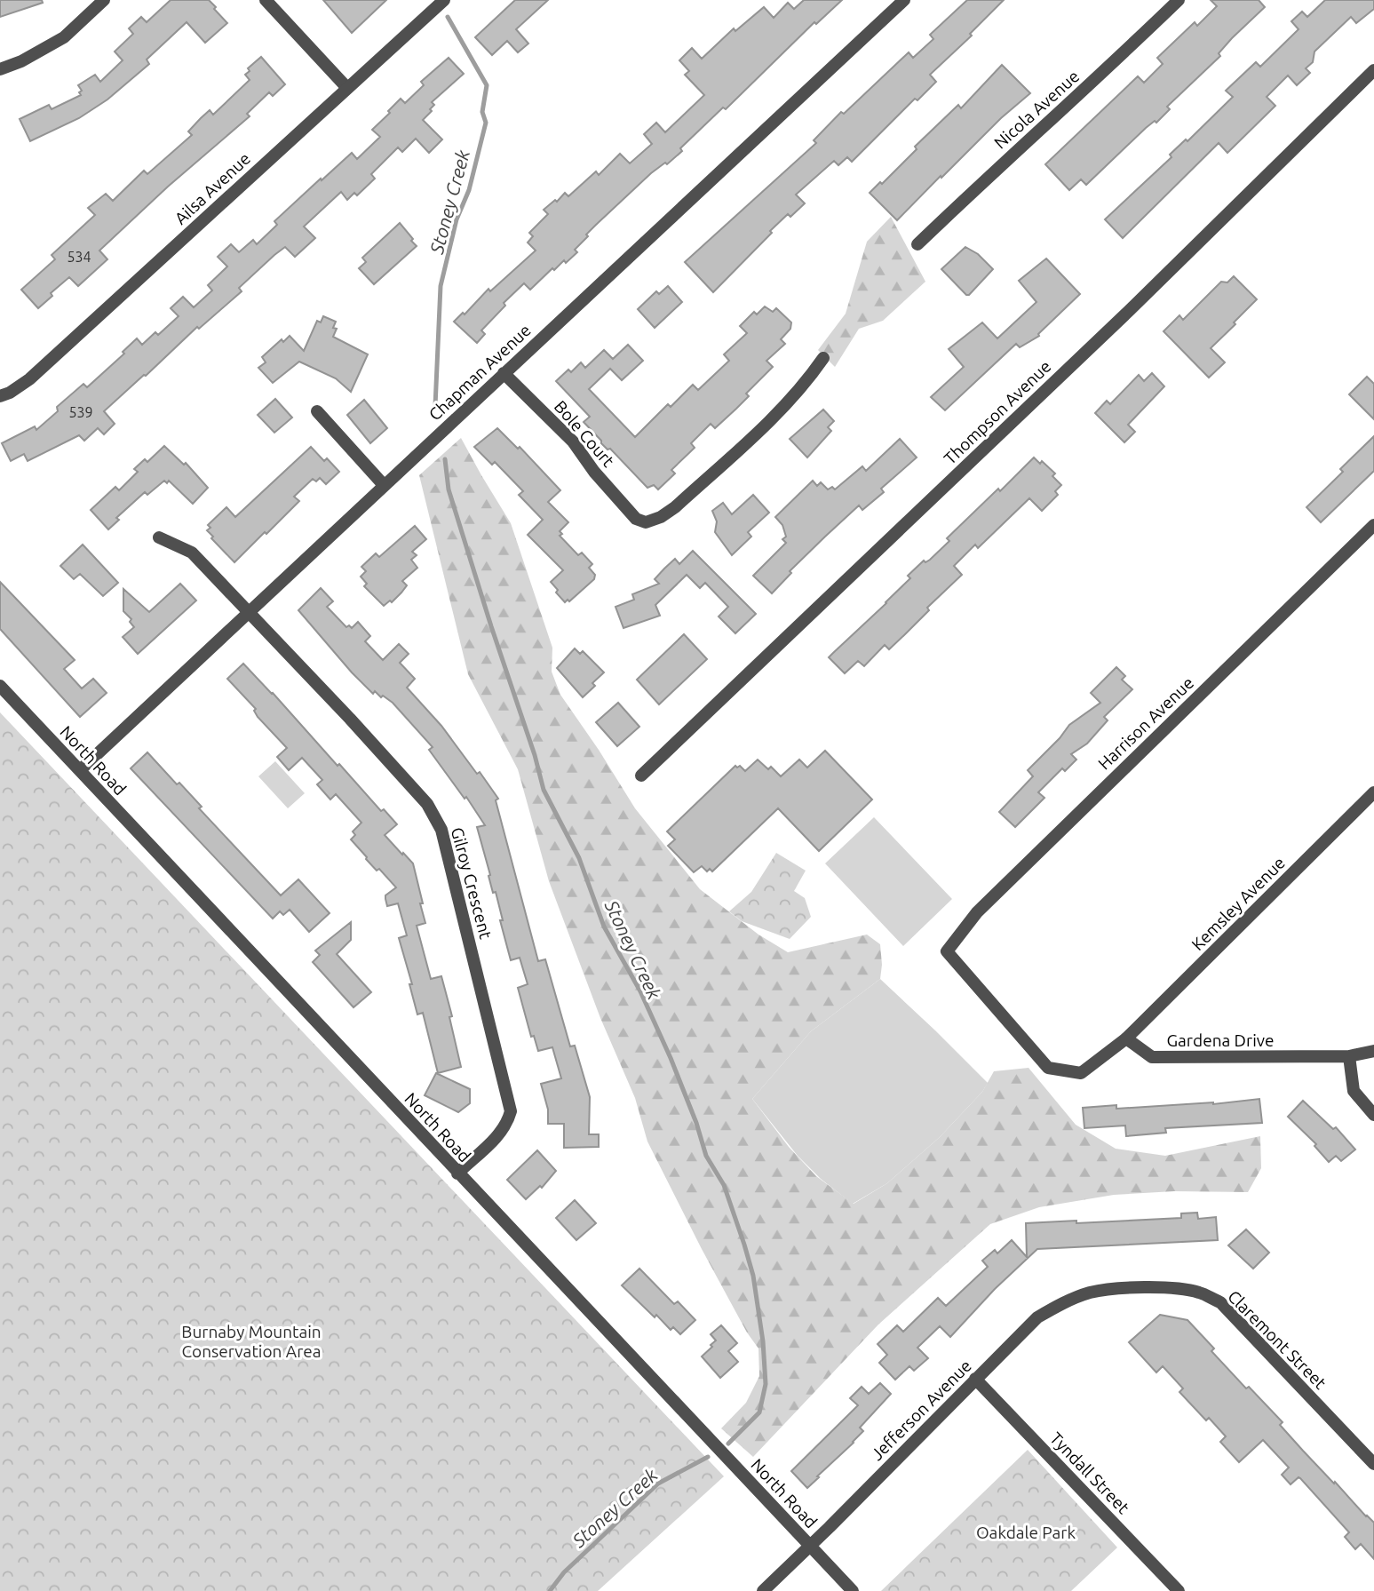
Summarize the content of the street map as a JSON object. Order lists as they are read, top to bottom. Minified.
{"streets":{"street":["Nicola Avenue","Ailsa Avenue","Chapman Avenue","Thompson Avenue","Bole Court","Harrison Avenue","North Road","Gilroy Crescent","Kemsley Avenue","Gardena Drive","Claremont Street","Jefferson Avenue","Tyndall Street"]},"crossings":[["Chapman Avenue","Bole Court"],["Chapman Avenue","North Road"],["Chapman Avenue","Gilroy Crescent"],["Harrison Avenue","Kemsley Avenue"],["Harrison Avenue","Gardena Drive"],["North Road","Gilroy Crescent"],["North Road","Jefferson Avenue"],["Kemsley Avenue","Gardena Drive"],["Claremont Street","Jefferson Avenue"],["Jefferson Avenue","Tyndall Street"]],"water":["Stoney Creek"],"parks":["Burnaby Mountain Conservation Area","Oakdale Park"],"house_numbers":["534","539"]}
